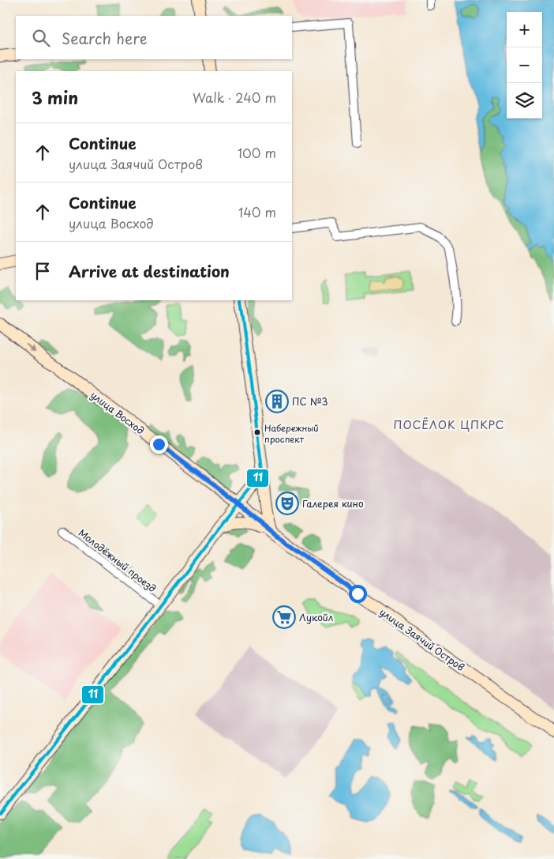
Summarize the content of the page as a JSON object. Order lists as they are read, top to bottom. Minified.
{"streets":{"main road":["улица Восход","улица Заячий Остров"],"street":["Молодёжный проезд"]},"crossings":[["улица Восход","улица Заячий Остров"]],"one_way":["улица Восход"],"districts":["ПОСЁЛОК ЦПКРС"],"places":{"building":["ПС №3"],"other":["Набережный проспект"],"theatre":["Галерея кино"],"supermarket":["Лукойл"]},"lines":["transit line 11"],"page":{"map_buttons":["+","−"],"search":"Search here","heading":["3 min","Walk · 240 m"],"list":[["Continue","улица Заячий Остров","100 m"],["Continue","улица Восход","140 m"],"Arrive at destination"]}}
